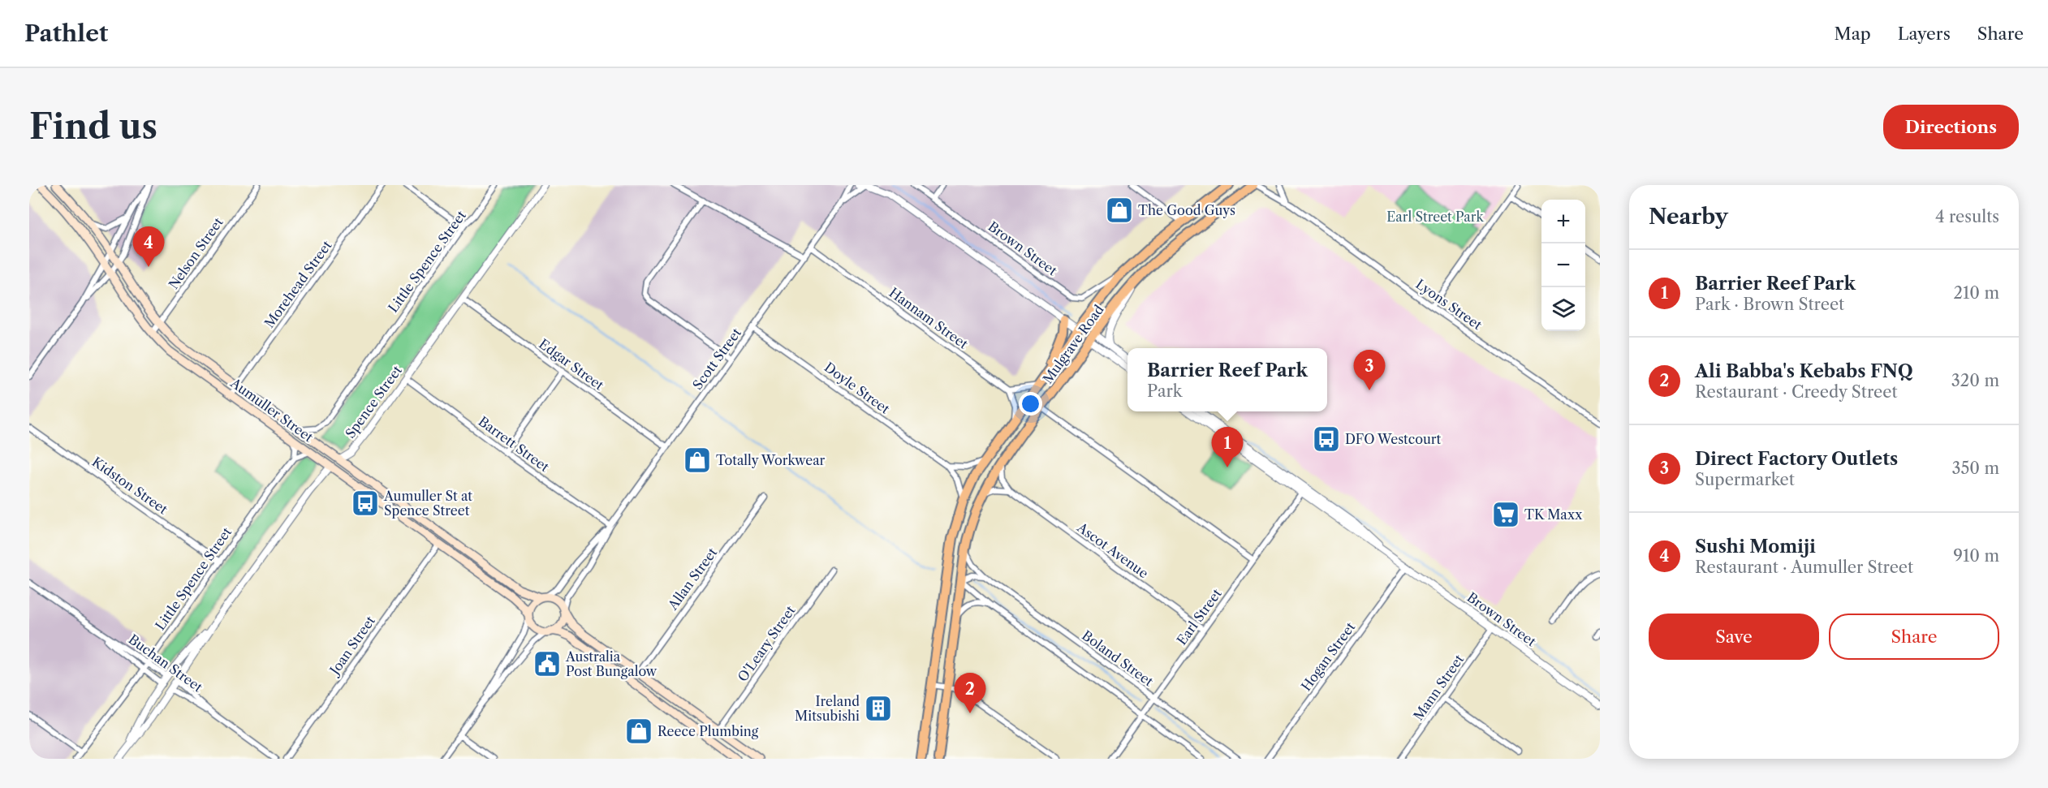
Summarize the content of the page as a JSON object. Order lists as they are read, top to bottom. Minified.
{"streets":{"main road":["Mulgrave Road","Spence Street","Aumuller Street"],"street":["Brown Street","Nelson Street","Little Spence Street","Morehead Street","Lyons Street","Hannam Street","Scott Street","Edgar Street","Doyle Street","Barrett Street","Kidston Street","Ascot Avenue","Allan Street","Earl Street","O'Leary Street","Joan Street","Hogan Street","Boland Street","Buchan Street","Mann Street"]},"crossings":[["Brown Street","Mulgrave Road"],["Brown Street","Earl Street"],["Brown Street","Hogan Street"],["Brown Street","Mann Street"],["Nelson Street","Aumuller Street"],["Little Spence Street","Aumuller Street"],["Little Spence Street","Kidston Street"],["Little Spence Street","Buchan Street"],["Morehead Street","Aumuller Street"],["Hannam Street","Scott Street"],["Mulgrave Road","Doyle Street"],["Mulgrave Road","Boland Street"],["Scott Street","Edgar Street"],["Scott Street","Doyle Street"],["Scott Street","Aumuller Street"],["Scott Street","Barrett Street"],["Edgar Street","Spence Street"],["Spence Street","Aumuller Street"],["Spence Street","Barrett Street"],["Spence Street","Buchan Street"],["Aumuller Street","Joan Street"],["Ascot Avenue","Earl Street"],["Earl Street","Boland Street"]],"parks":["Earl Street Park"],"places":{"shop":["The Good Guys","Totally Workwear","Reece Plumbing"],"bus stop":["DFO Westcourt","Aumuller St at Spence Street"],"supermarket":["TK Maxx"],"public building":["Australia Post Bungalow"],"building":["Ireland Mitsubishi"]},"page":{"header":"Pathlet","nav":["Map","Layers","Share"],"buttons":["Directions",["Save","Share"]],"title":"Find us","heading":["Nearby","4 results"],"map_buttons":["+","−"],"pins":["4","3","1","2"],"list":[{"mark":"1","name":"Barrier Reef Park","note":"Park · Brown Street","value":"210 m"},{"mark":"2","name":"Ali Babba's Kebabs FNQ","note":"Restaurant · Creedy Street","value":"320 m"},{"mark":"3","name":"Direct Factory Outlets","note":"Supermarket","value":"350 m"},{"mark":"4","name":"Sushi Momiji","note":"Restaurant · Aumuller Street","value":"910 m"}],"popup":["Barrier Reef Park","Park"]}}
